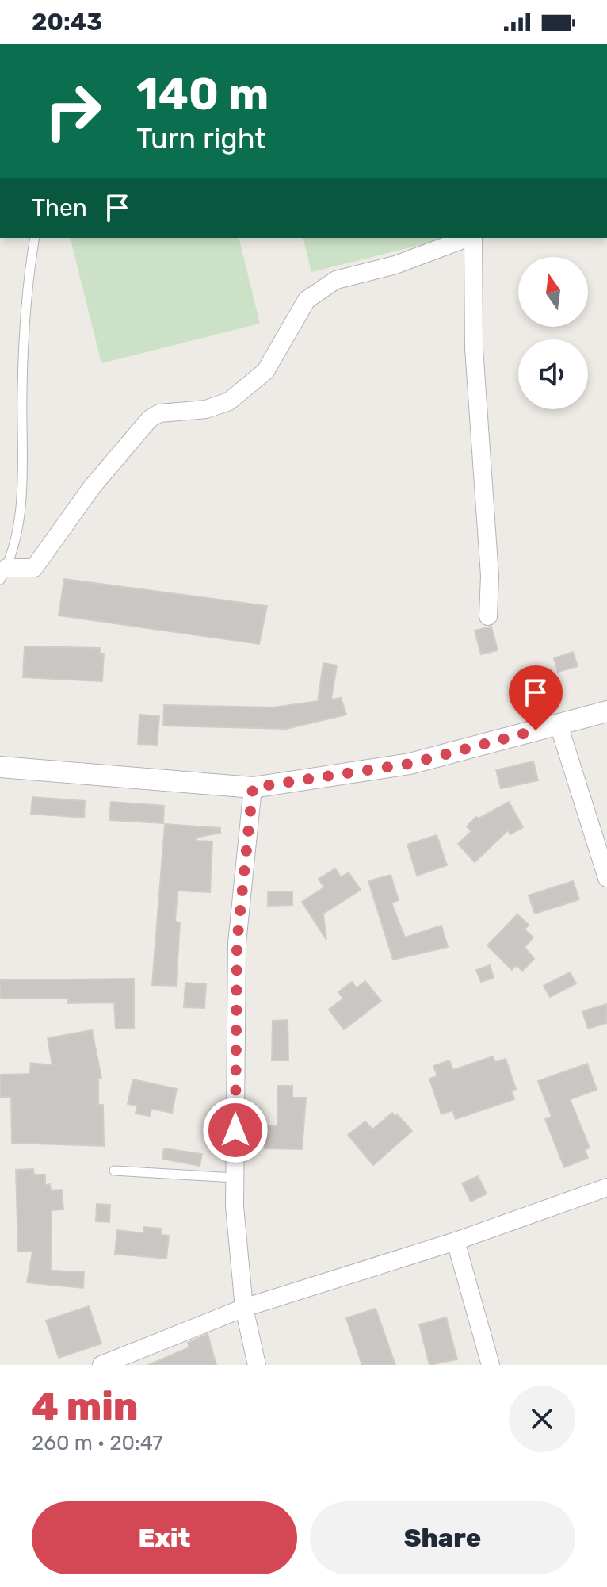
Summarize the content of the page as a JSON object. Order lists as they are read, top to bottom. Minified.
{"north":"top","page":{"status":"20:43","turn":["140 m","Turn right"],"then":"Then","heading":["4 min","260 m · 20:47"],"buttons":["Exit","Share"]}}
